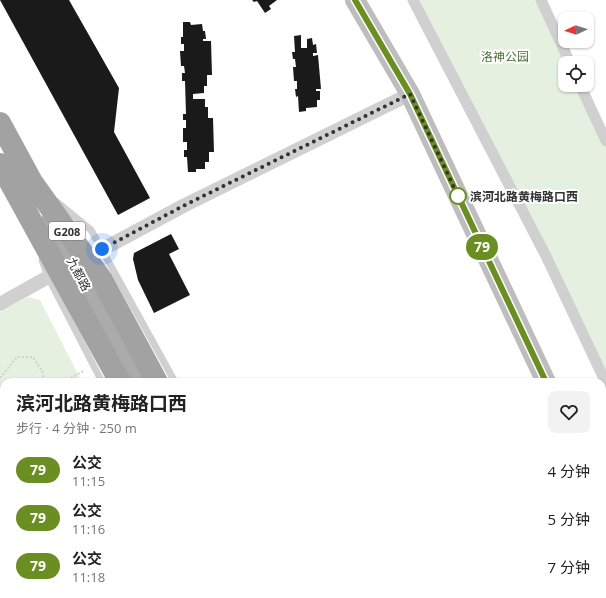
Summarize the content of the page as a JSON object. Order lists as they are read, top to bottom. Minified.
{"streets":{"highway":["G208","九都路"]},"crossings":[["G208","九都路"]],"parks":["洛神公园"],"places":["滨河北路黄梅路口西"],"lines":["bus line 79"],"north":"left","page":{"on_map":"79","heading":["滨河北路黄梅路口西","步行 · 4 分钟 · 250 m"],"list":[{"mark":"79","name":"公交","note":"11:15","value":"4 分钟"},{"mark":"79","name":"公交","note":"11:16","value":"5 分钟"},{"mark":"79","name":"公交","note":"11:18","value":"7 分钟"}]}}
